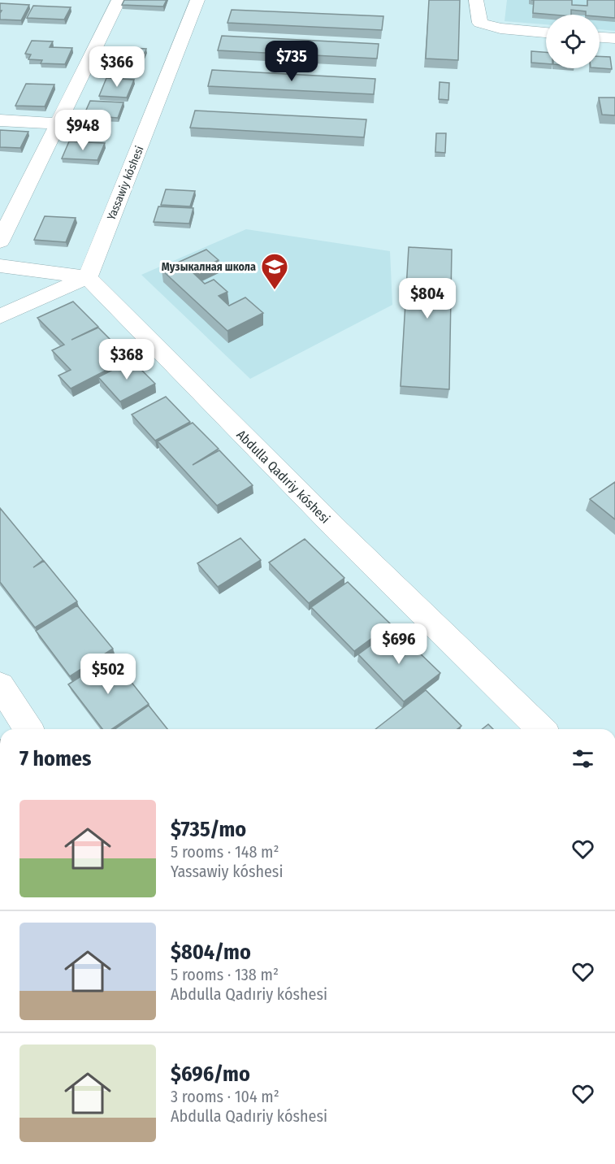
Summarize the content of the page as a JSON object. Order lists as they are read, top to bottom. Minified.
{"streets":{"street":["Yassawiy kóshesi","Abdulla Qadıriy kóshesi"]},"crossings":[["Yassawiy kóshesi","Abdulla Qadıriy kóshesi"]],"places":{"school or university":["Музыкалная школа"]},"page":{"price":["$735","$366","$948","$804","$368","$696","$502"],"heading":"7 homes","list":[{"name":"$735/mo","note":"5 rooms · 148 m² · Yassawiy kóshesi"},{"name":"$804/mo","note":"5 rooms · 138 m² · Abdulla Qadıriy kóshesi"},{"name":"$696/mo","note":"3 rooms · 104 m² · Abdulla Qadıriy kóshesi"}]}}
